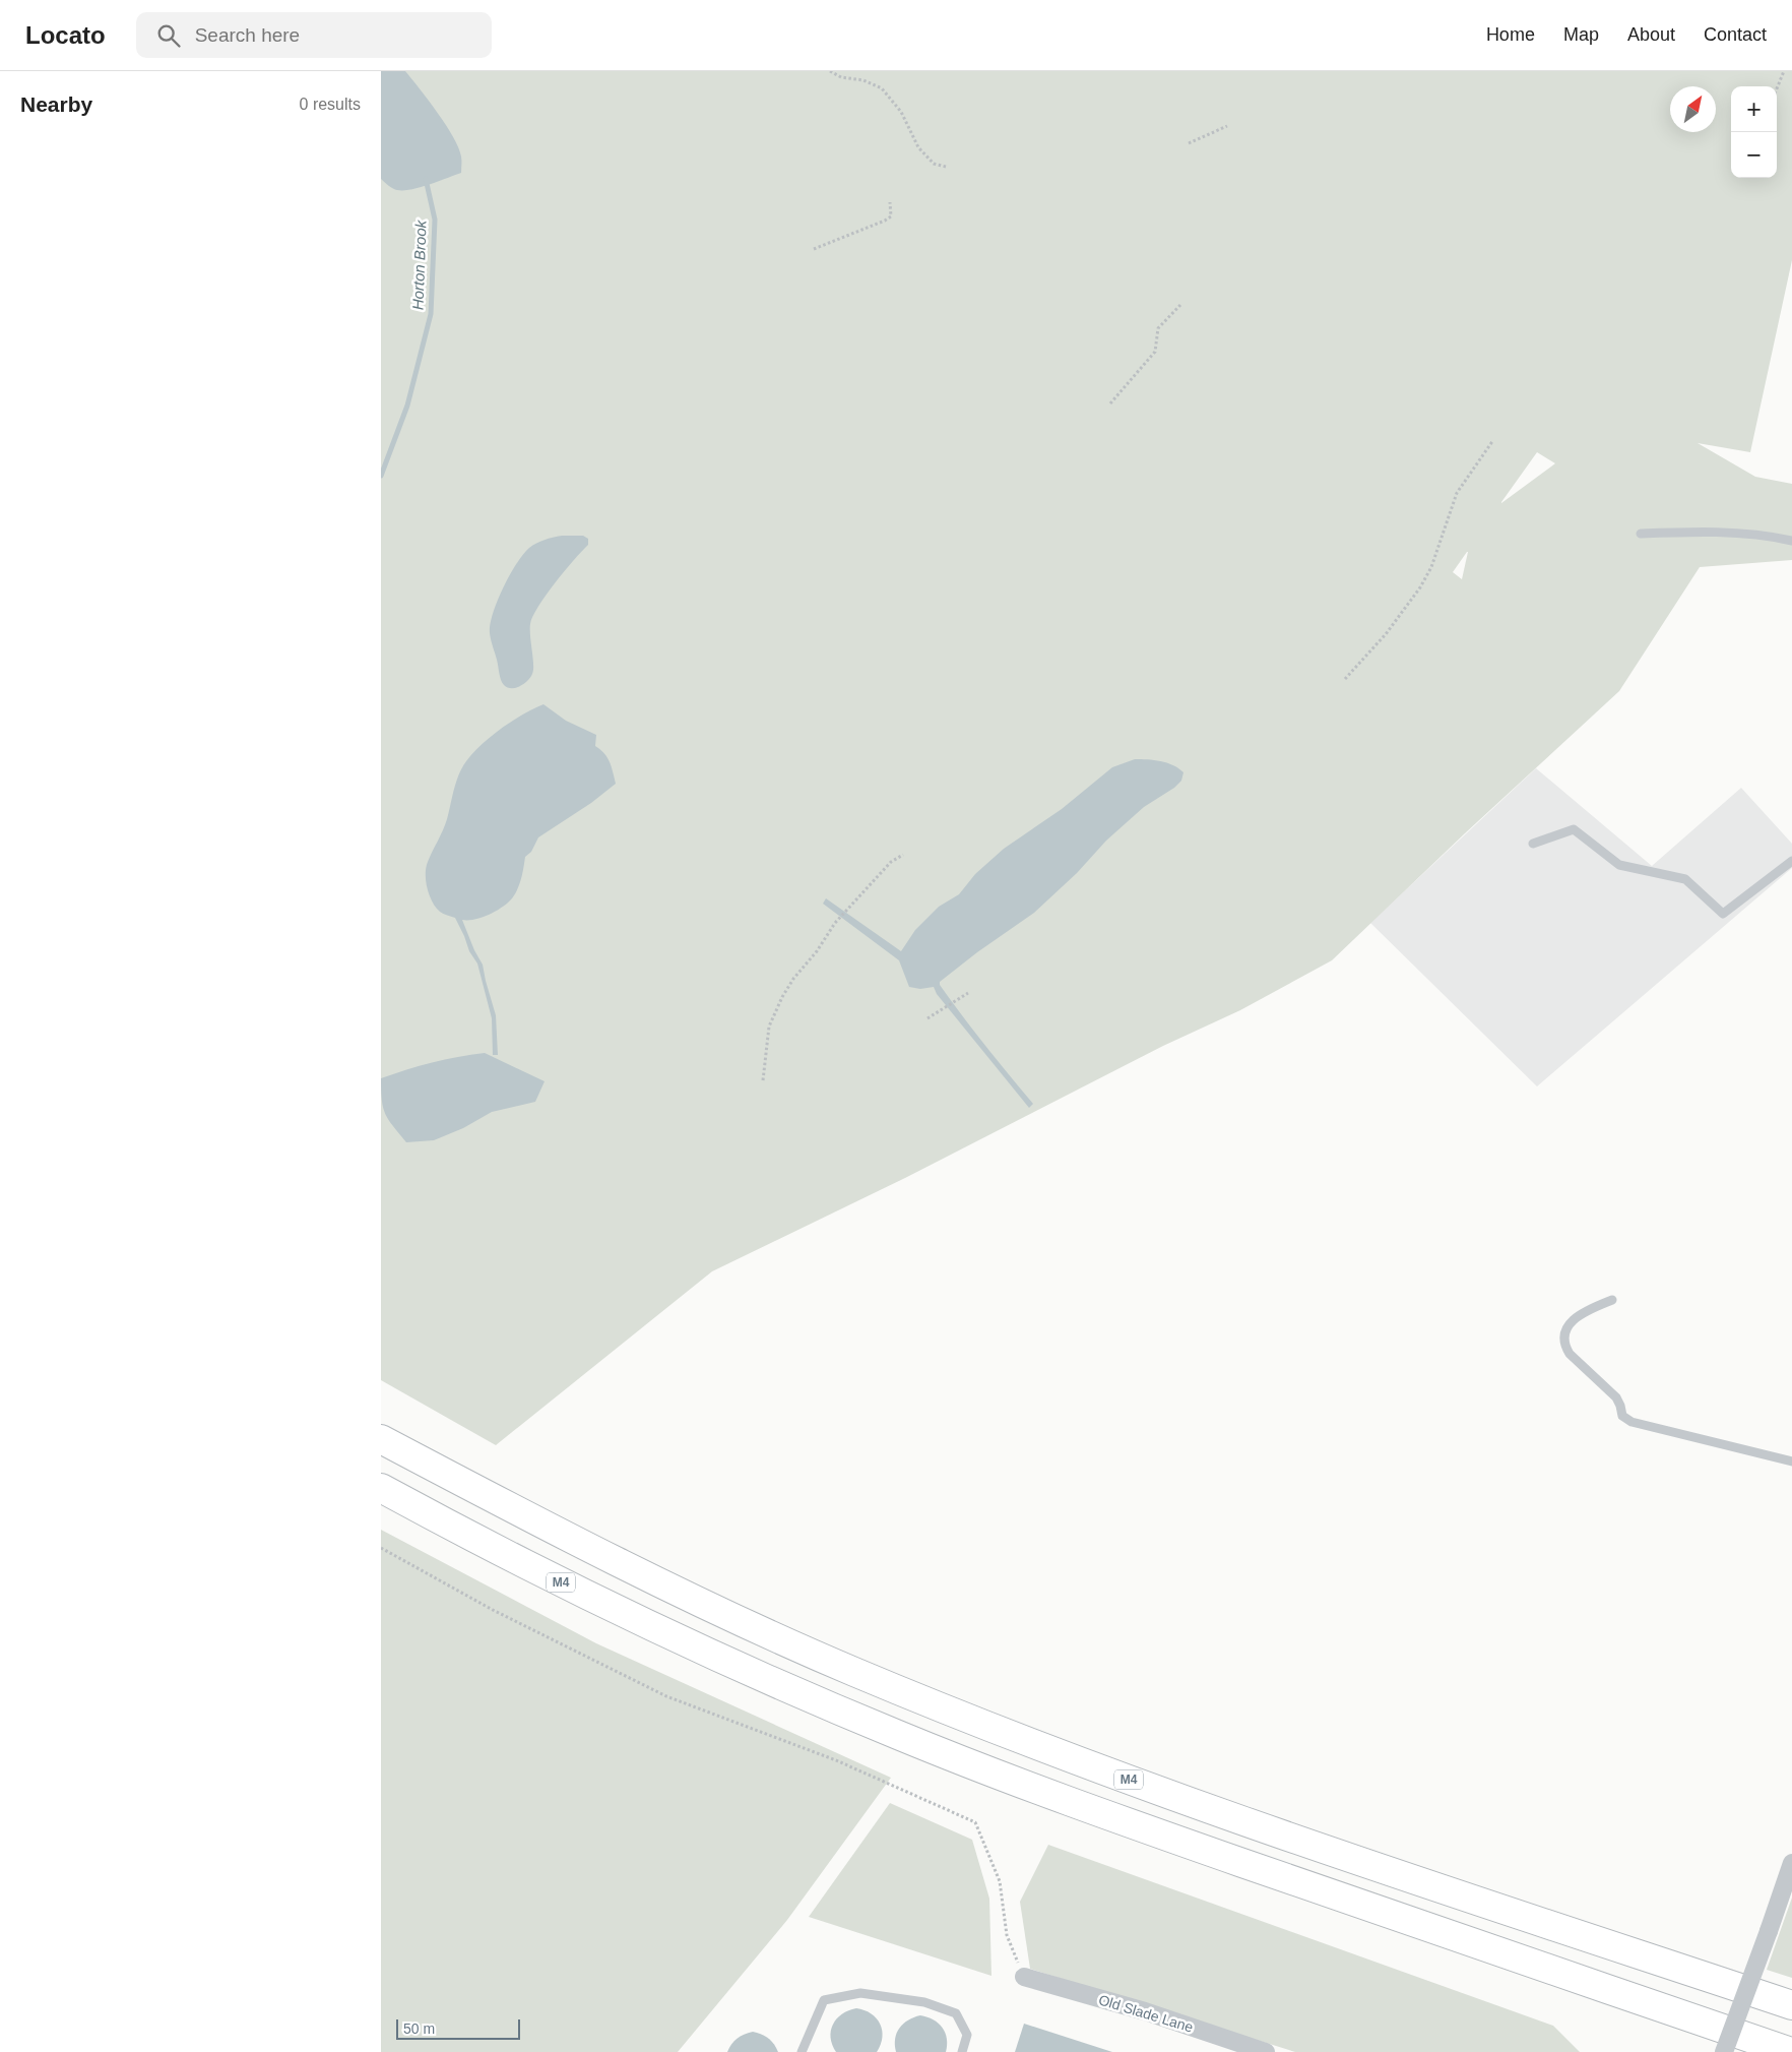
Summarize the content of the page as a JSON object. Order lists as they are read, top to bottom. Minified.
{"streets":{"highway":["M4"],"street":["Old Slade Lane"]},"water":["Horton Brook"],"scale_bar":"50 m","north":"top right","page":{"header":"Locato","search":"Search here","nav":["Home","Map","About","Contact"],"heading":["Nearby","0 results"],"map_buttons":["+","−"],"scale":"50 m"}}
